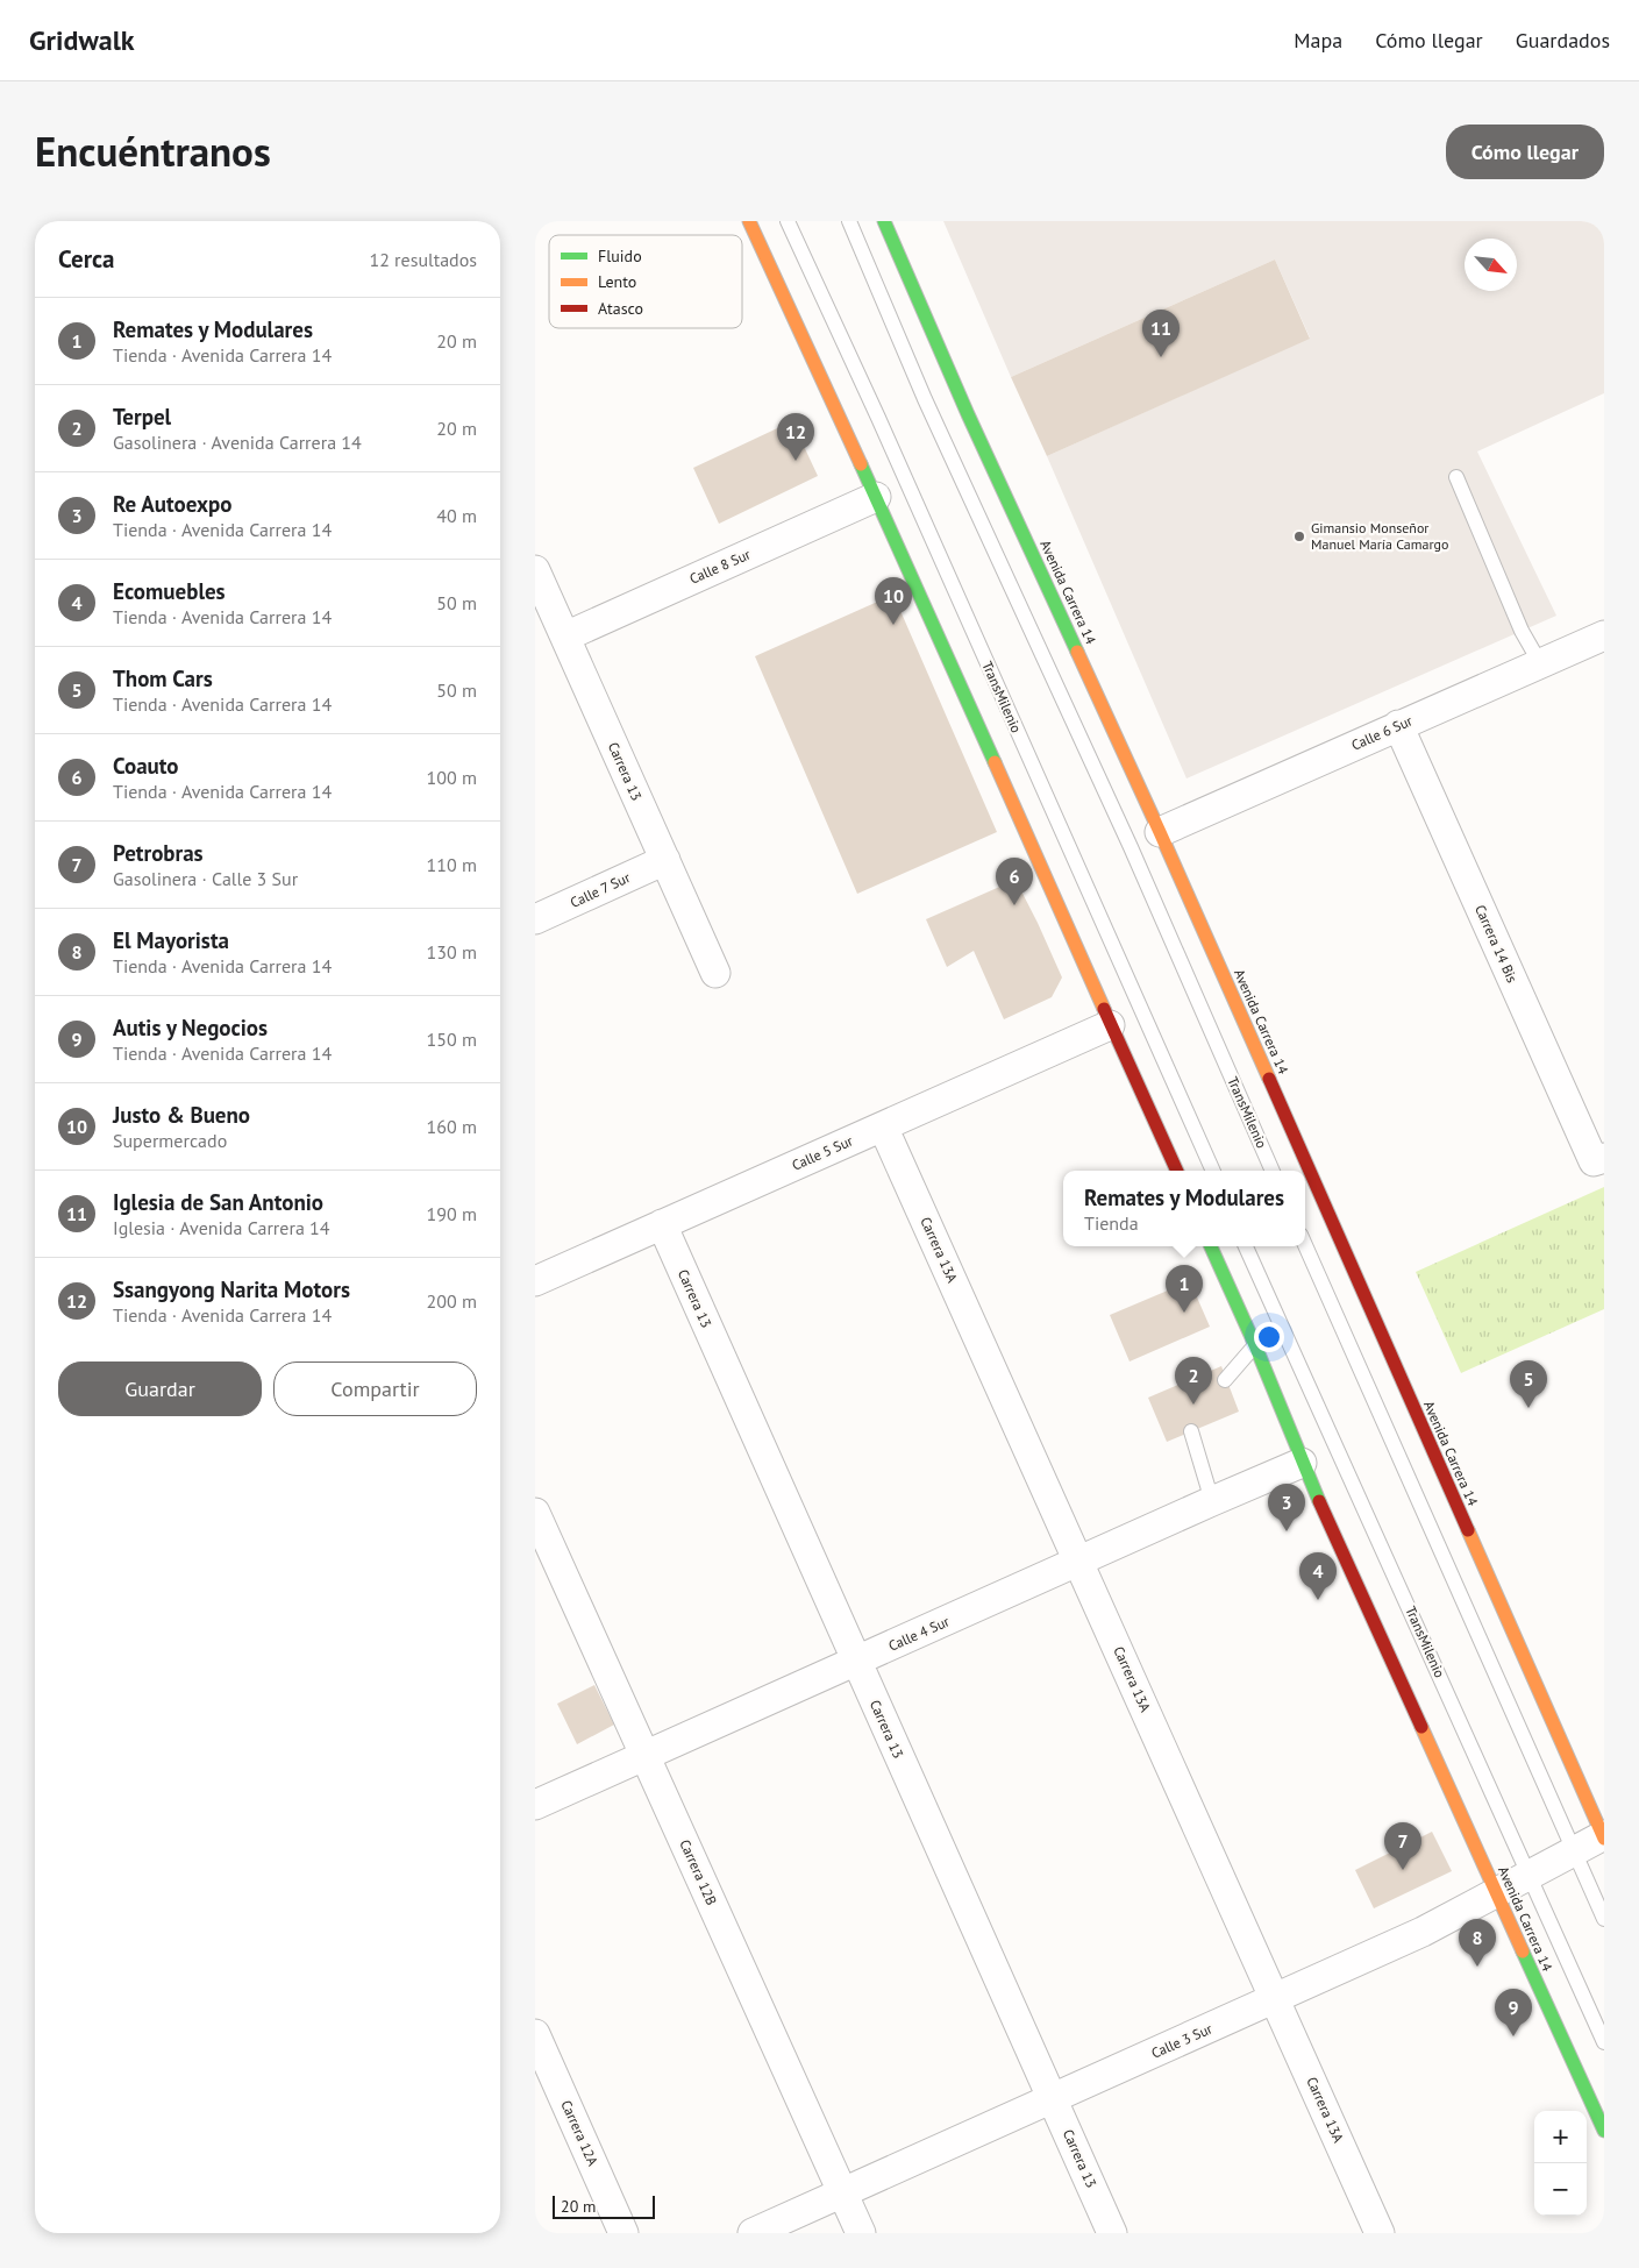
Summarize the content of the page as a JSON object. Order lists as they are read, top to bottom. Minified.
{"streets":{"main road":["Avenida Carrera 14"],"street":["Calle 8 Sur","Calle 6 Sur","Carrera 13","Calle 7 Sur","Carrera 14 Bis","Calle 5 Sur","Carrera 13A","Calle 4 Sur","Carrera 12B","Calle 3 Sur","Carrera 12A"],"lane":["TransMilenio"]},"crossings":[["Calle 8 Sur","Carrera 13"],["Avenida Carrera 14","Calle 6 Sur"],["Avenida Carrera 14","Calle 4 Sur"],["Avenida Carrera 14","Calle 3 Sur"],["TransMilenio","Calle 3 Sur"],["Calle 6 Sur","Carrera 14 Bis"],["Carrera 13","Calle 7 Sur"],["Carrera 13","Calle 5 Sur"],["Carrera 13","Calle 4 Sur"],["Carrera 13","Calle 3 Sur"],["Calle 5 Sur","Carrera 13A"],["Carrera 13A","Calle 4 Sur"],["Carrera 13A","Calle 3 Sur"],["Calle 4 Sur","Carrera 12B"],["Carrera 12B","Calle 3 Sur"]],"places":["Gimansio Monseñor Manuel María Camargo"],"legend":["Fluido","Lento","Atasco"],"scale_bar":"20 m","north":"bottom right","page":{"header":"Gridwalk","nav":["Mapa","Cómo llegar","Guardados"],"title":"Encuéntranos","buttons":["Cómo llegar",["Guardar","Compartir"]],"heading":["Cerca","12 resultados"],"list":[{"mark":"1","name":"Remates y Modulares","note":"Tienda · Avenida Carrera 14","value":"20 m"},{"mark":"2","name":"Terpel","note":"Gasolinera · Avenida Carrera 14","value":"20 m"},{"mark":"3","name":"Re Autoexpo","note":"Tienda · Avenida Carrera 14","value":"40 m"},{"mark":"4","name":"Ecomuebles","note":"Tienda · Avenida Carrera 14","value":"50 m"},{"mark":"5","name":"Thom Cars","note":"Tienda · Avenida Carrera 14","value":"50 m"},{"mark":"6","name":"Coauto","note":"Tienda · Avenida Carrera 14","value":"100 m"},{"mark":"7","name":"Petrobras","note":"Gasolinera · Calle 3 Sur","value":"110 m"},{"mark":"8","name":"El Mayorista","note":"Tienda · Avenida Carrera 14","value":"130 m"},{"mark":"9","name":"Autis y Negocios","note":"Tienda · Avenida Carrera 14","value":"150 m"},{"mark":"10","name":"Justo & Bueno","note":"Supermercado","value":"160 m"},{"mark":"11","name":"Iglesia de San Antonio","note":"Iglesia · Avenida Carrera 14","value":"190 m"},{"mark":"12","name":"Ssangyong Narita Motors","note":"Tienda · Avenida Carrera 14","value":"200 m"}],"pins":["11","12","10","6","1","2","5","3","4","7","8","9"],"popup":["Remates y Modulares","Tienda"],"map_buttons":["+","−"],"scale":"20 m"}}
